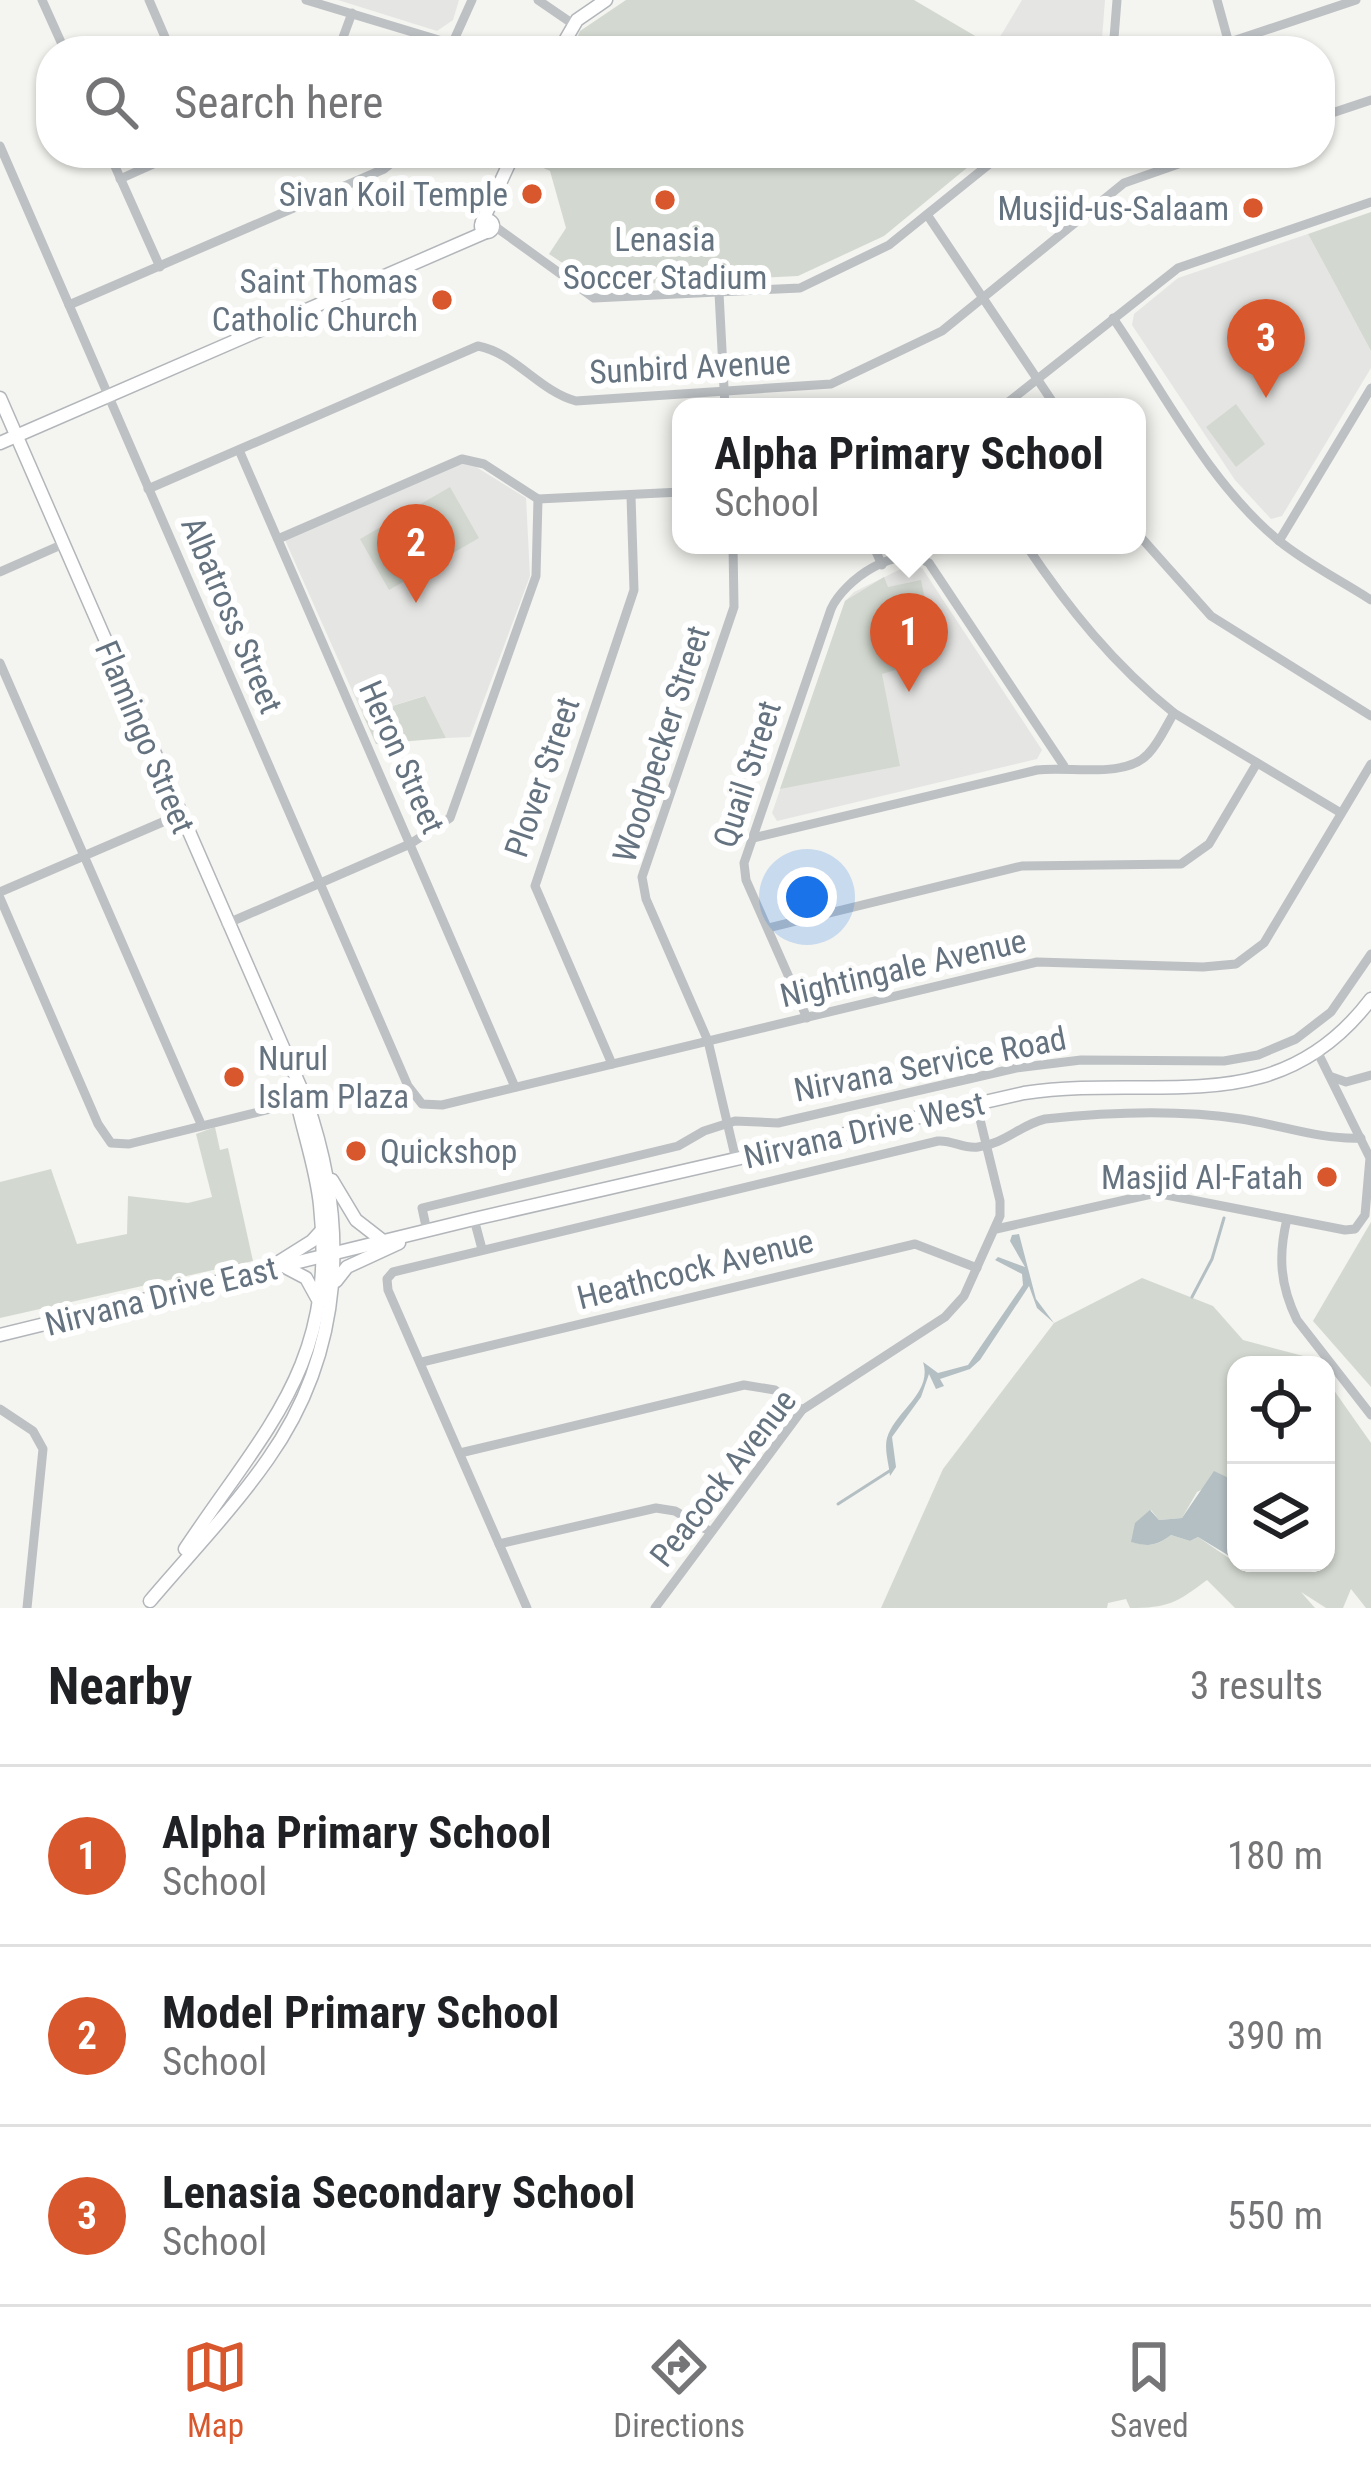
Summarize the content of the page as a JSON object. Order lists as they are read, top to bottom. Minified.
{"streets":{"main road":["Flamingo Street","Nirvana Drive West","Nirvana Drive East"],"street":["Sunbird Avenue","Albatross Street","Woodpecker Street","Heron Street","Quail Street","Plover Street","Nightingale Avenue","Nirvana Service Road","Heathcock Avenue","Peacock Avenue"]},"crossings":[["Sunbird Avenue","Albatross Street"],["Sunbird Avenue","Heron Street"],["Albatross Street","Nightingale Avenue"],["Flamingo Street","Nirvana Drive West"],["Flamingo Street","Nirvana Drive East"],["Woodpecker Street","Nightingale Avenue"],["Woodpecker Street","Nirvana Service Road"],["Woodpecker Street","Nirvana Drive West"],["Heron Street","Nightingale Avenue"],["Quail Street","Nightingale Avenue"],["Plover Street","Nightingale Avenue"],["Nirvana Service Road","Nirvana Drive West"],["Nirvana Drive West","Nirvana Drive East"],["Nirvana Drive West","Peacock Avenue"],["Heathcock Avenue","Peacock Avenue"]],"places":["Sivan Koil Temple","Lenasia Soccer Stadium","Musjid-us-Salaam","Saint Thomas Catholic Church","Nurul Islam Plaza","Quickshop","Masjid Al-Fatah"],"page":{"search":"Search here","pins":["3","2","1"],"popup":["Alpha Primary School","School"],"heading":["Nearby","3 results"],"list":[{"mark":"1","name":"Alpha Primary School","note":"School","value":"180 m"},{"mark":"2","name":"Model Primary School","note":"School","value":"390 m"},{"mark":"3","name":"Lenasia Secondary School","note":"School","value":"550 m"}],"nav":["Map","Directions","Saved"]}}
